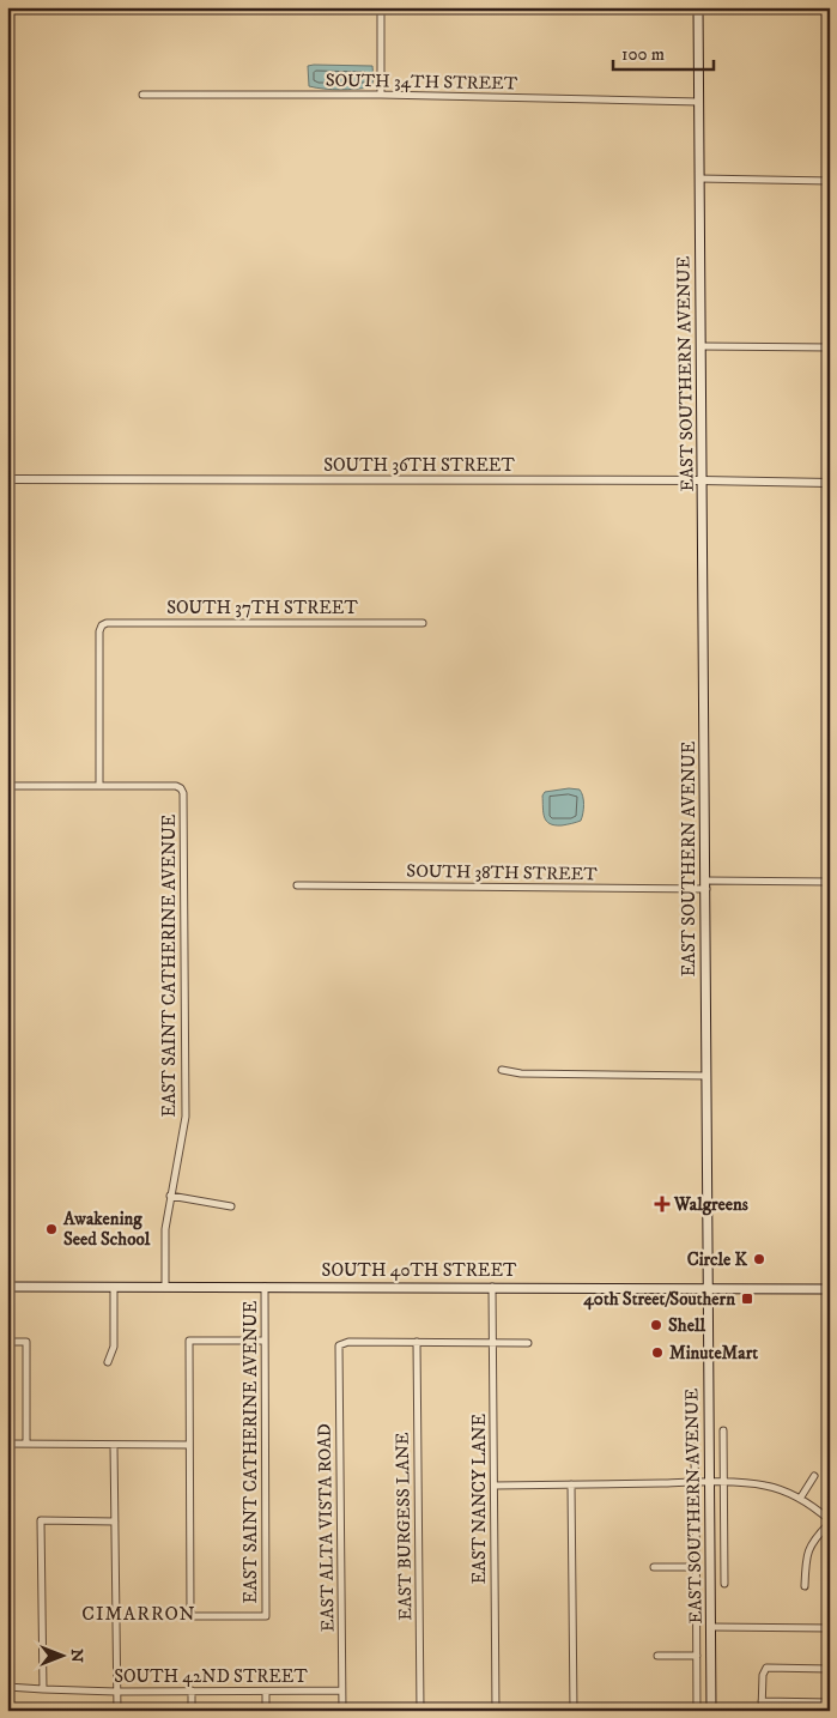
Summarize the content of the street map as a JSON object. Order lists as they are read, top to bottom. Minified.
{"streets":{"main road":["EAST SOUTHERN AVENUE","SOUTH 40TH STREET"],"street":["SOUTH 34TH STREET","SOUTH 36TH STREET","SOUTH 37TH STREET","SOUTH 38TH STREET","EAST SAINT CATHERINE AVENUE","EAST NANCY LANE","EAST BURGESS LANE","EAST ALTA VISTA ROAD","SOUTH 42ND STREET"]},"crossings":[["SOUTH 34TH STREET","EAST SOUTHERN AVENUE"],["EAST SOUTHERN AVENUE","SOUTH 36TH STREET"],["EAST SOUTHERN AVENUE","SOUTH 38TH STREET"],["EAST SOUTHERN AVENUE","SOUTH 40TH STREET"],["SOUTH 37TH STREET","EAST SAINT CATHERINE AVENUE"],["EAST SAINT CATHERINE AVENUE","SOUTH 40TH STREET"],["SOUTH 40TH STREET","EAST NANCY LANE"],["EAST BURGESS LANE","EAST ALTA VISTA ROAD"],["EAST ALTA VISTA ROAD","SOUTH 42ND STREET"]],"districts":["CIMARRON"],"places":{"health":["Walgreens"],"other":["Awakening Seed School","Circle K","Shell","MinuteMart"],"transit":["40th Street/Southern"]},"scale_bar":"100 m","north":"right"}
